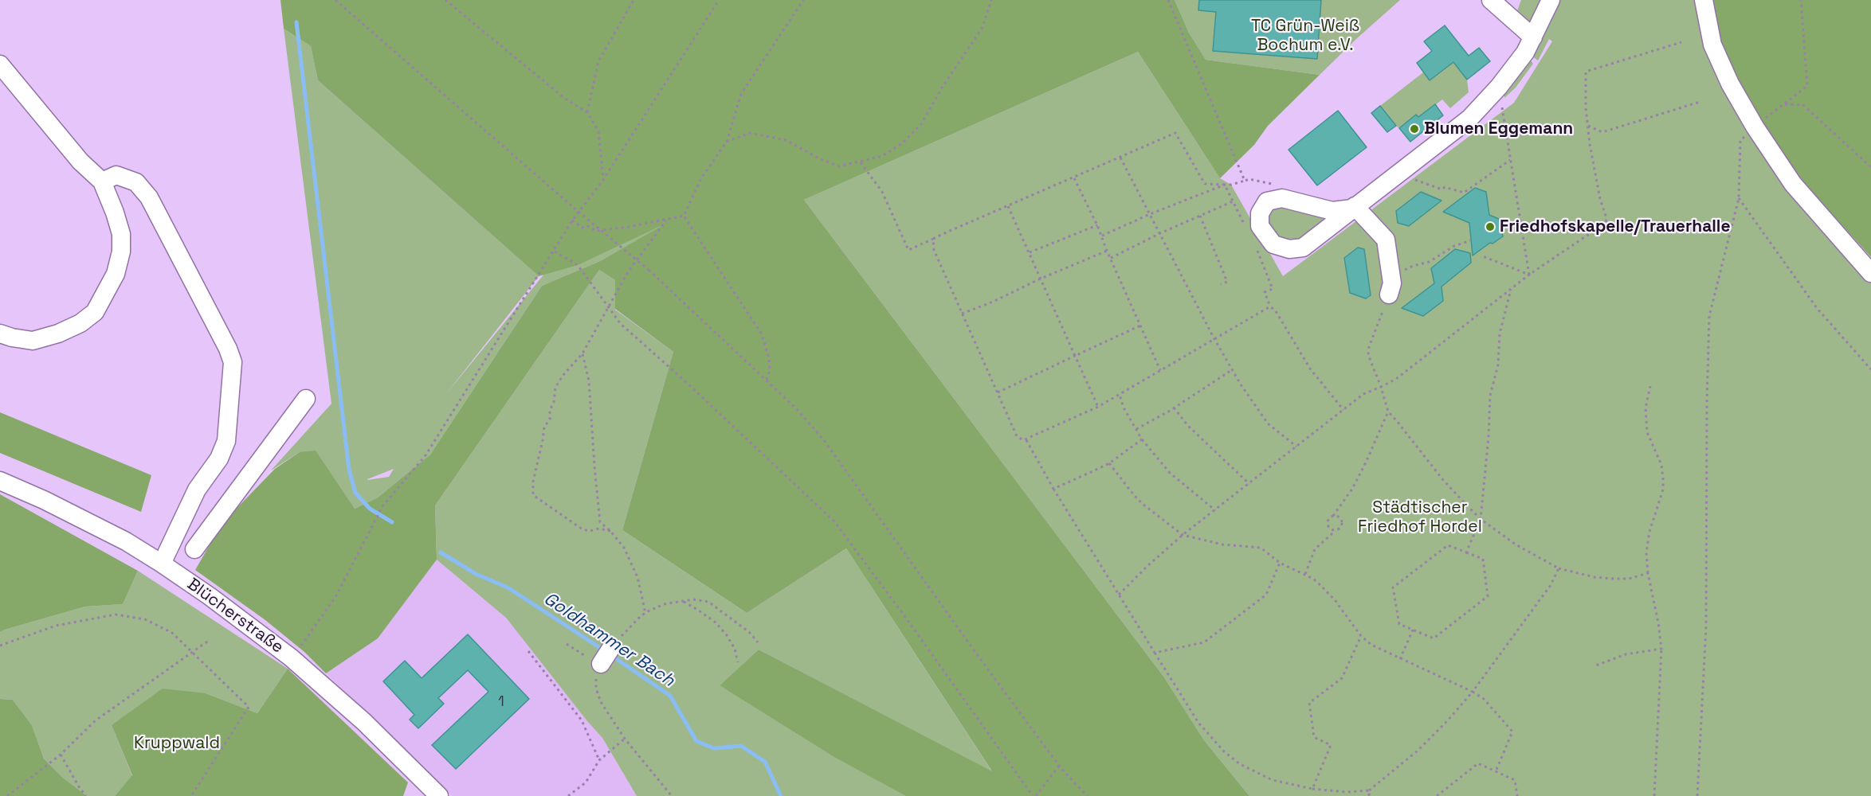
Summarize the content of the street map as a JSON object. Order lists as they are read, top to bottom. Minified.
{"streets":{"street":["Blücherstraße"]},"water":["Goldhammer Bach"],"parks":["TC Grün-Weiß Bochum e.V.","Städtischer Friedhof Hordel","Kruppwald"],"places":["Blumen Eggemann","Friedhofskapelle/Trauerhalle"],"house_numbers":["1"]}
